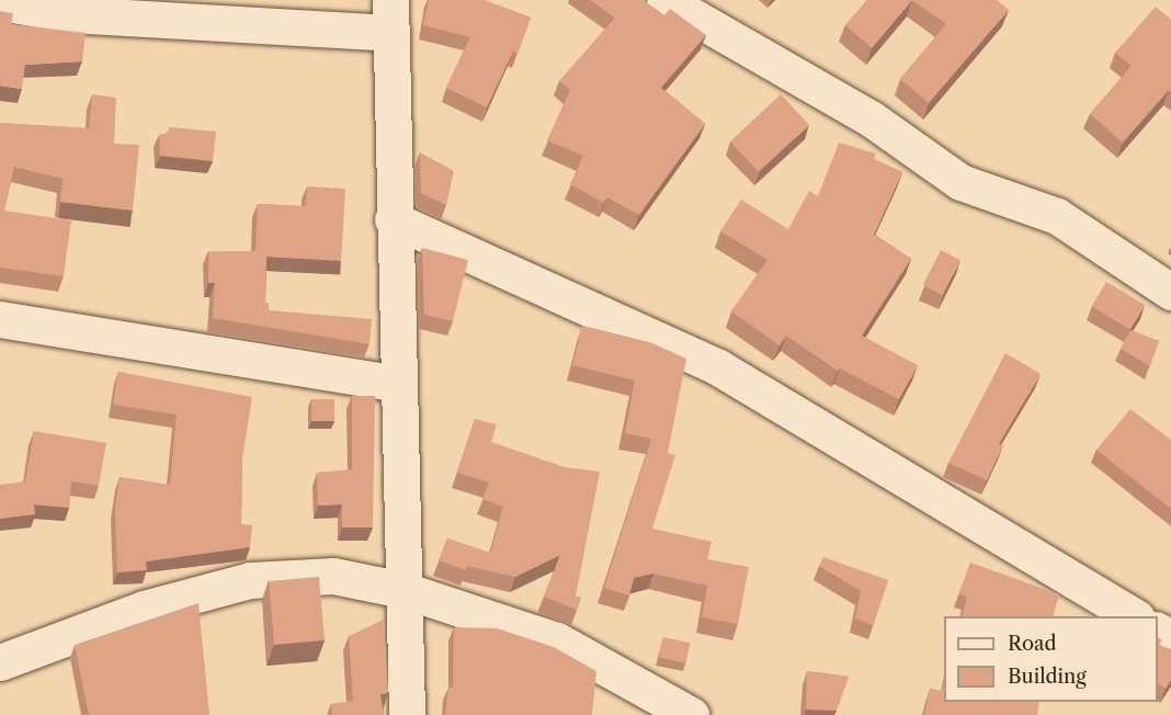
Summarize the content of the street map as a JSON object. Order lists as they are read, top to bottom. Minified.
{"legend":["Road","Building"]}
